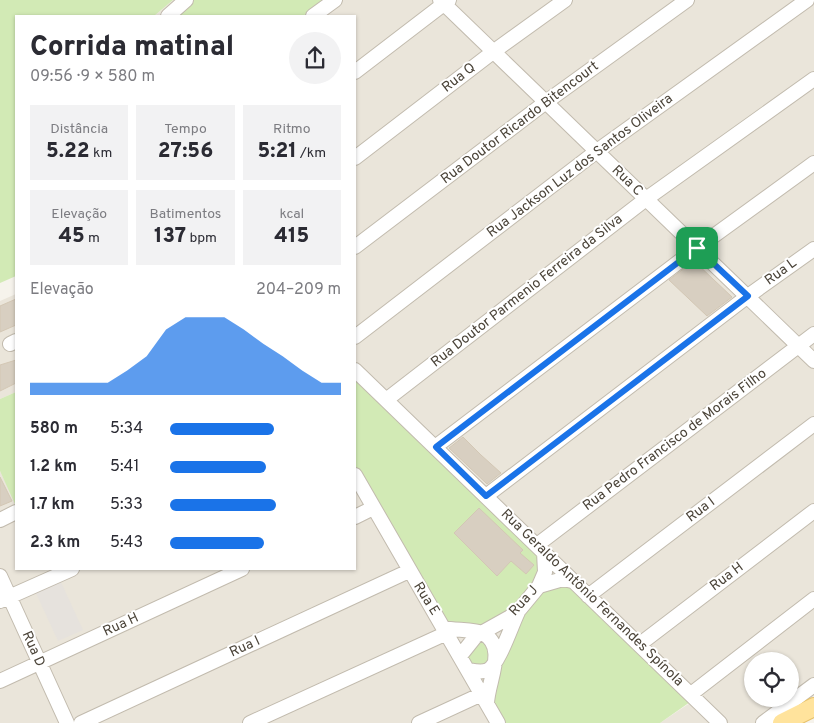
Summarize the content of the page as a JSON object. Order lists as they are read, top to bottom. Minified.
{"streets":{"street":["Rua Q","Rua Doutor Ricardo Bitencourt","Rua Jackson Luz dos Santos Oliveira","Rua C","Rua L","Rua Doutor Parmenio Ferreira da Silva","Rua Pedro Francisco de Morais Filho","Rua I","Rua H","Rua Geraldo Antônio Fernandes Spínola","Rua E","Rua J","Rua D"]},"crossings":[["Rua Q","Rua C"],["Rua Doutor Ricardo Bitencourt","Rua C"],["Rua Jackson Luz dos Santos Oliveira","Rua C"],["Rua C","Rua L"],["Rua C","Rua Doutor Parmenio Ferreira da Silva"],["Rua C","Rua Pedro Francisco de Morais Filho"],["Rua L","Rua Geraldo Antônio Fernandes Spínola"],["Rua Doutor Parmenio Ferreira da Silva","Rua Geraldo Antônio Fernandes Spínola"],["Rua Pedro Francisco de Morais Filho","Rua Geraldo Antônio Fernandes Spínola"],["Rua Pedro Francisco de Morais Filho","Rua J"],["Rua I","Rua Geraldo Antônio Fernandes Spínola"],["Rua I","Rua E"],["Rua H","Rua Geraldo Antônio Fernandes Spínola"],["Rua H","Rua D"],["Rua Geraldo Antônio Fernandes Spínola","Rua J"],["Rua E","Rua J"]],"page":{"heading":["Corrida matinal","09:56 · 9 × 580 m"],"stats":[["Distância","5.22 km"],["Tempo","27:56"],["Ritmo","5:21 /km"],["Elevação","45 m"],["Batimentos","137 bpm"],["kcal","415"]],"chart":["Elevação","204–209 m"],"list":[{"name":"580 m","note":"5:34"},{"name":"1.2 km","note":"5:41"},{"name":"1.7 km","note":"5:33"},{"name":"2.3 km","note":"5:43"}]}}
